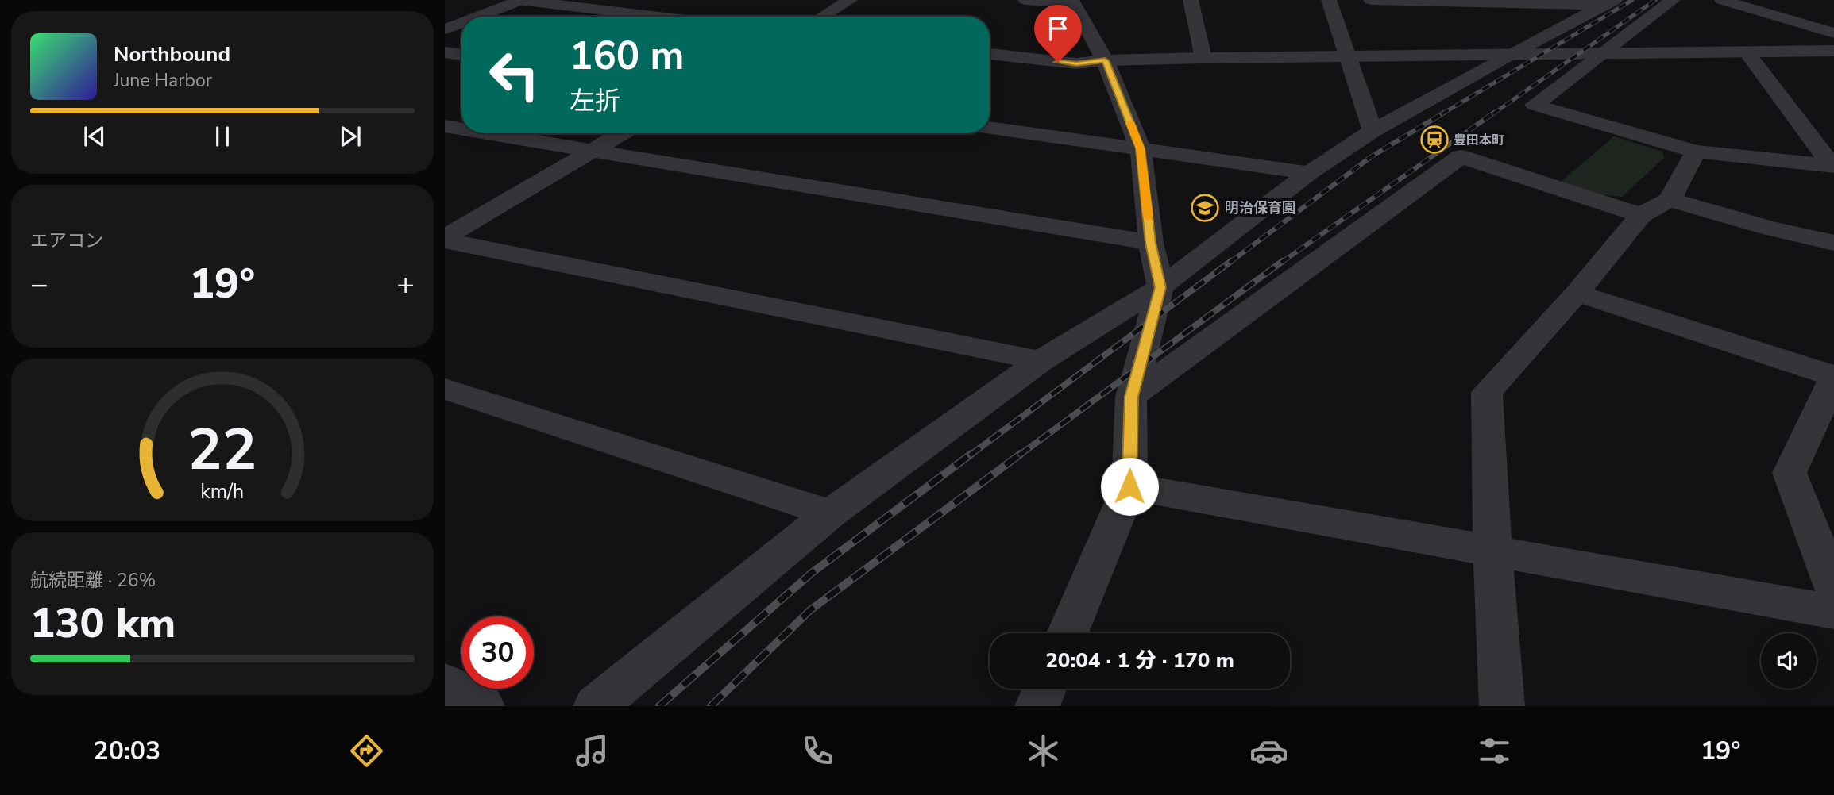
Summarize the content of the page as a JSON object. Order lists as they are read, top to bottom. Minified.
{"places":{"station":["豊田本町"],"school or university":["明治保育園"]},"page":{"turn":["160 m","左折"],"song":["Northbound","June Harbor"],"tile":["エアコン",["航続距離 · 26%","130 km"]],"heat":["−","19°","+"],"limit":"30","trip":"20:04 · 1 分 · 170 m","tabs":["20:03","19°"],"gauge":["22","km/h"]}}
